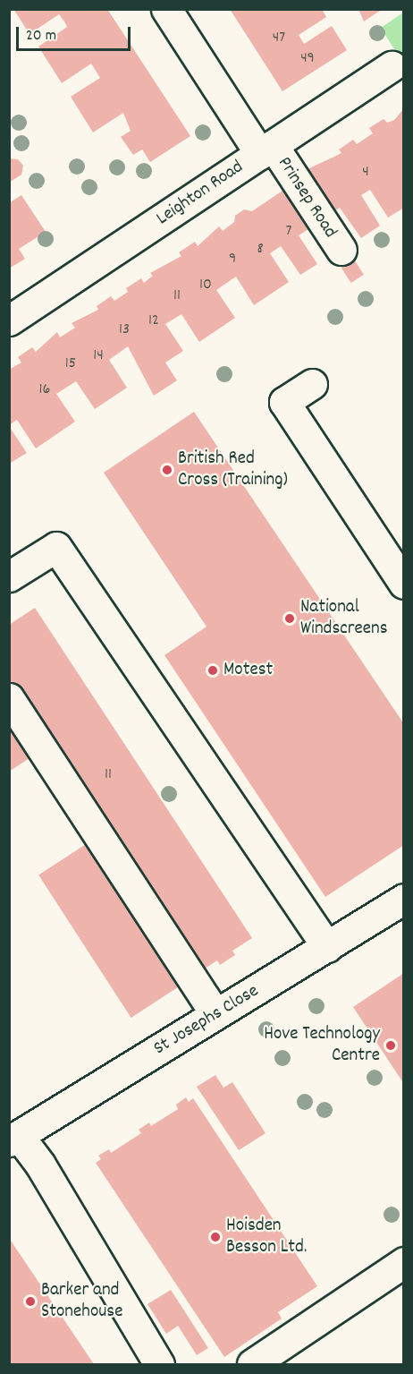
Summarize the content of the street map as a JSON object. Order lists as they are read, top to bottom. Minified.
{"streets":{"street":["Leighton Road","Prinsep Road","St Josephs Close"]},"crossings":[["Leighton Road","Prinsep Road"]],"places":["British Red Cross (Training)","National Windscreens","Motest","Hove Technology Centre","Hoisden Besson Ltd.","Barker and Stonehouse"],"house_numbers":["47","49","4","7","8","9","10","11","12","13","14","15","16","11"],"scale_bar":"20 m"}
